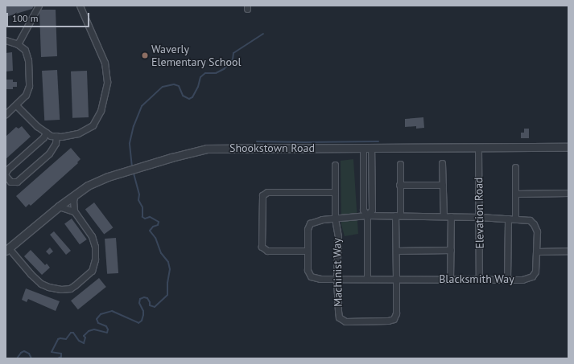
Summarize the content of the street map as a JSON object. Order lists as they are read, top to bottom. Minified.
{"streets":{"street":["Shookstown Road","Elevation Road","Machinist Way","Blacksmith Way"]},"crossings":[["Shookstown Road","Elevation Road"],["Elevation Road","Blacksmith Way"],["Machinist Way","Blacksmith Way"]],"places":["Waverly Elementary School"],"scale_bar":"100 m"}
